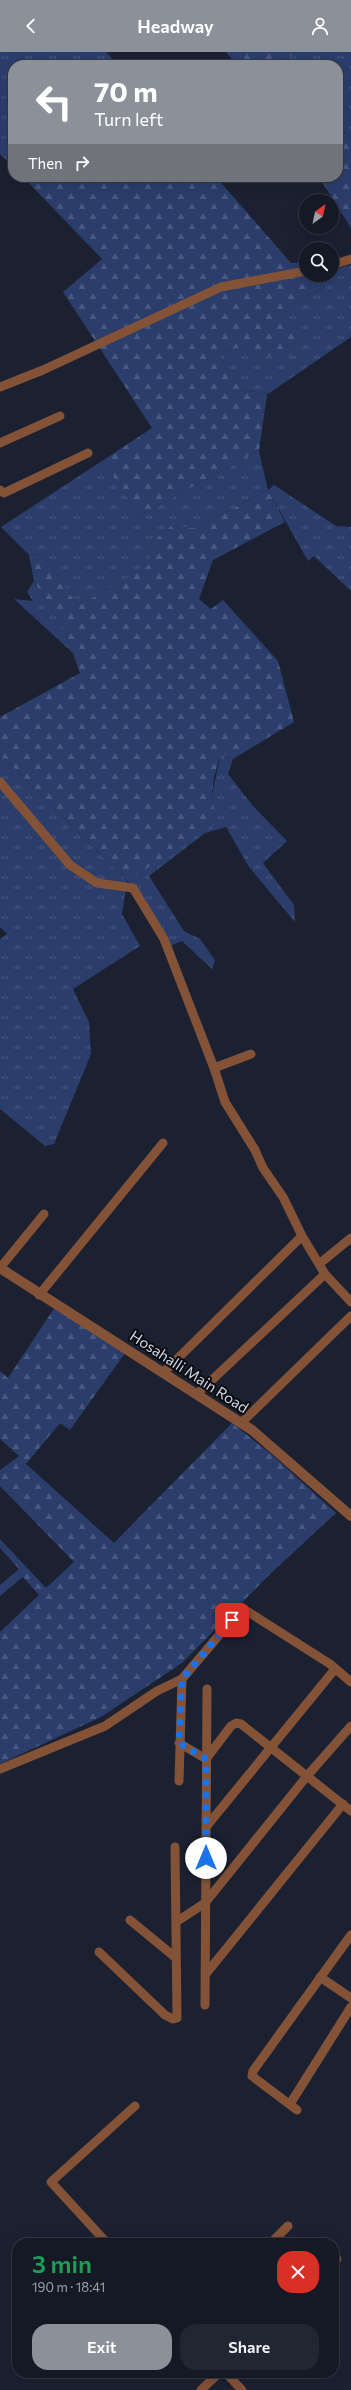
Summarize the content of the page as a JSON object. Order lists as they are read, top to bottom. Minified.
{"streets":{"street":["Hosahalli Main Road"]},"north":"top right","page":{"header":"Headway","turn":["70 m","Turn left"],"then":"Then","heading":["3 min","190 m · 18:41"],"buttons":["Exit","Share"]}}
